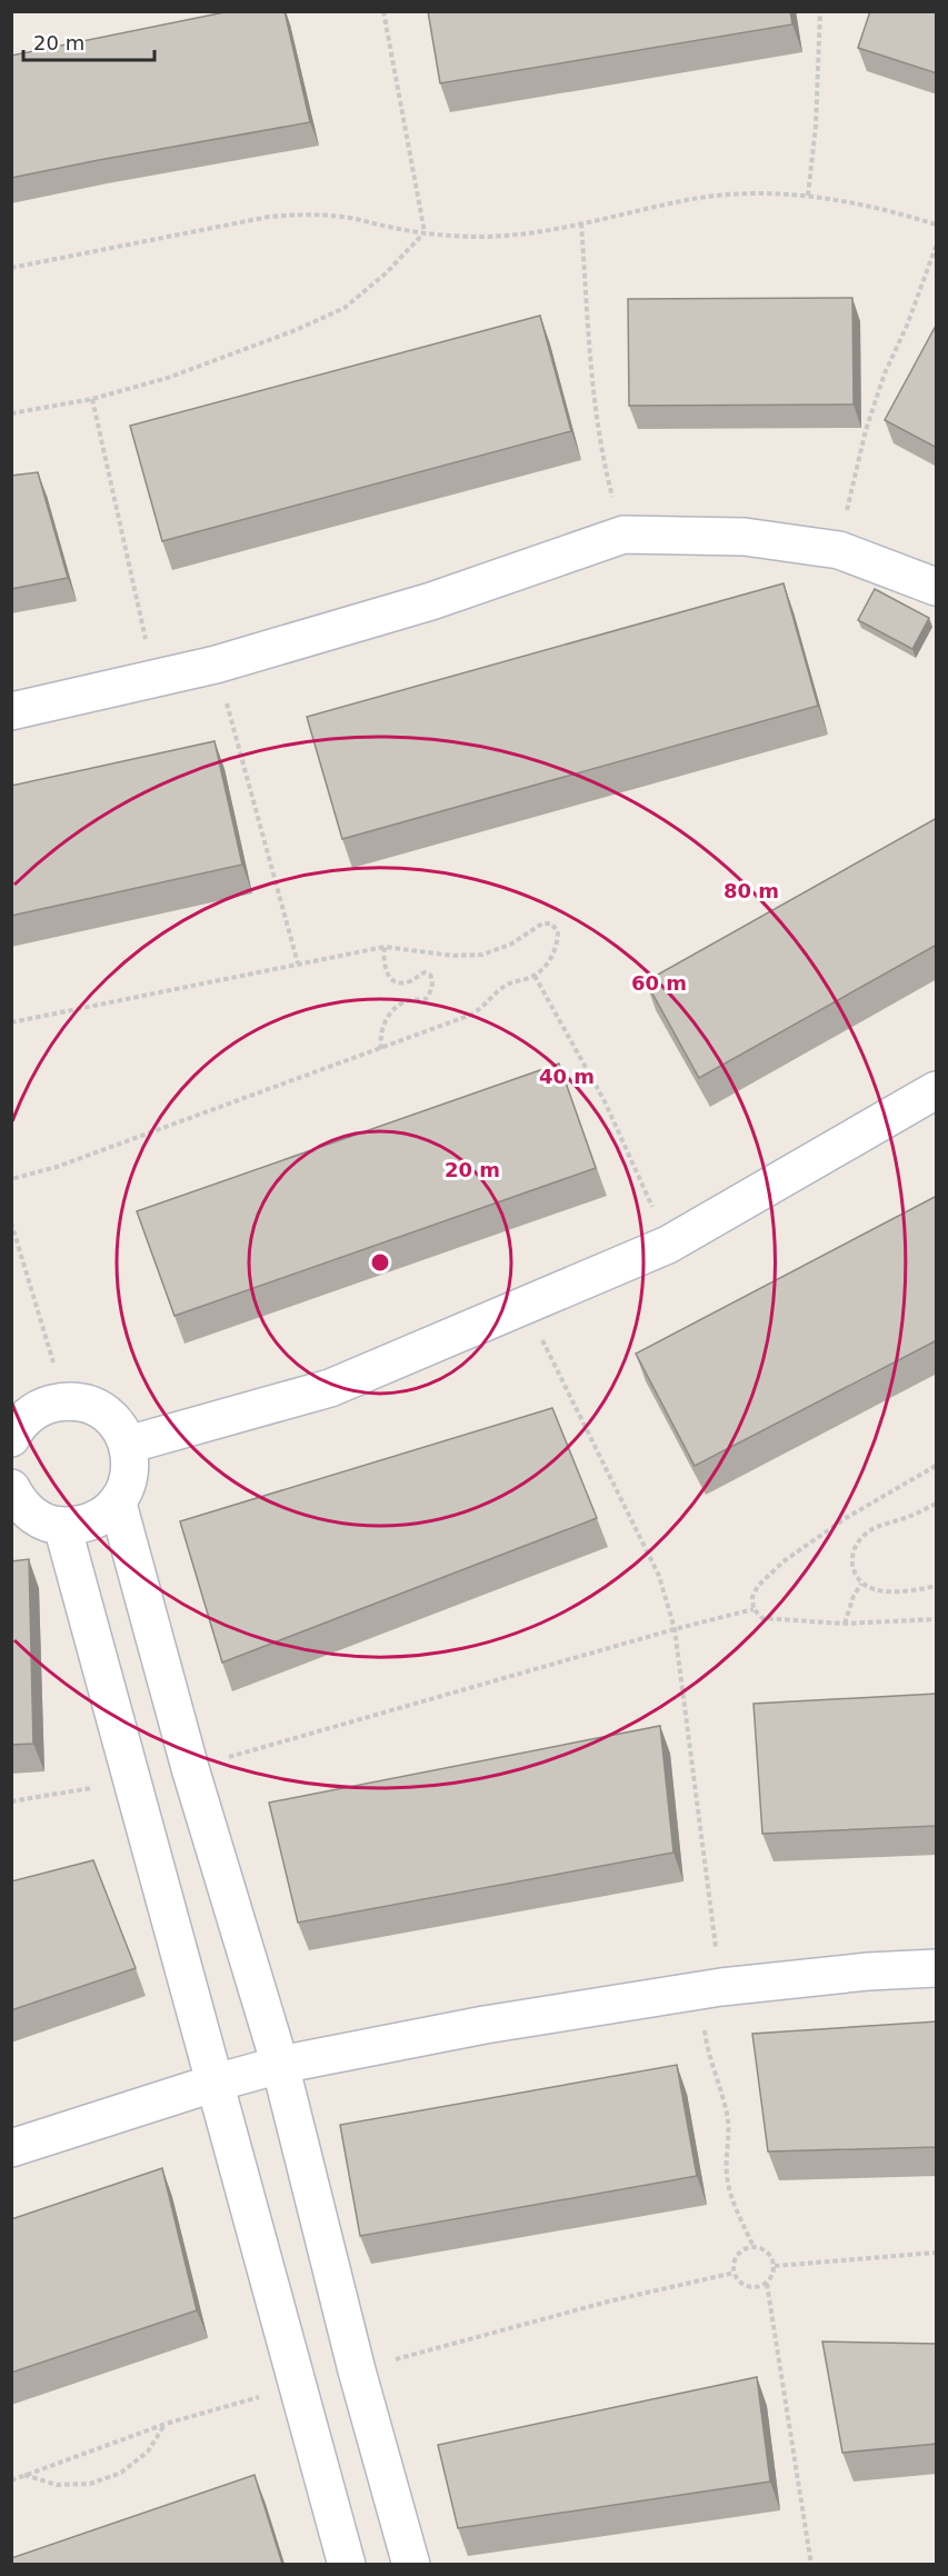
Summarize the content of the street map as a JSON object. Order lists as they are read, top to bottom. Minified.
{"scale_bar":"20 m","rings":["80 m","60 m","40 m","20 m"]}
